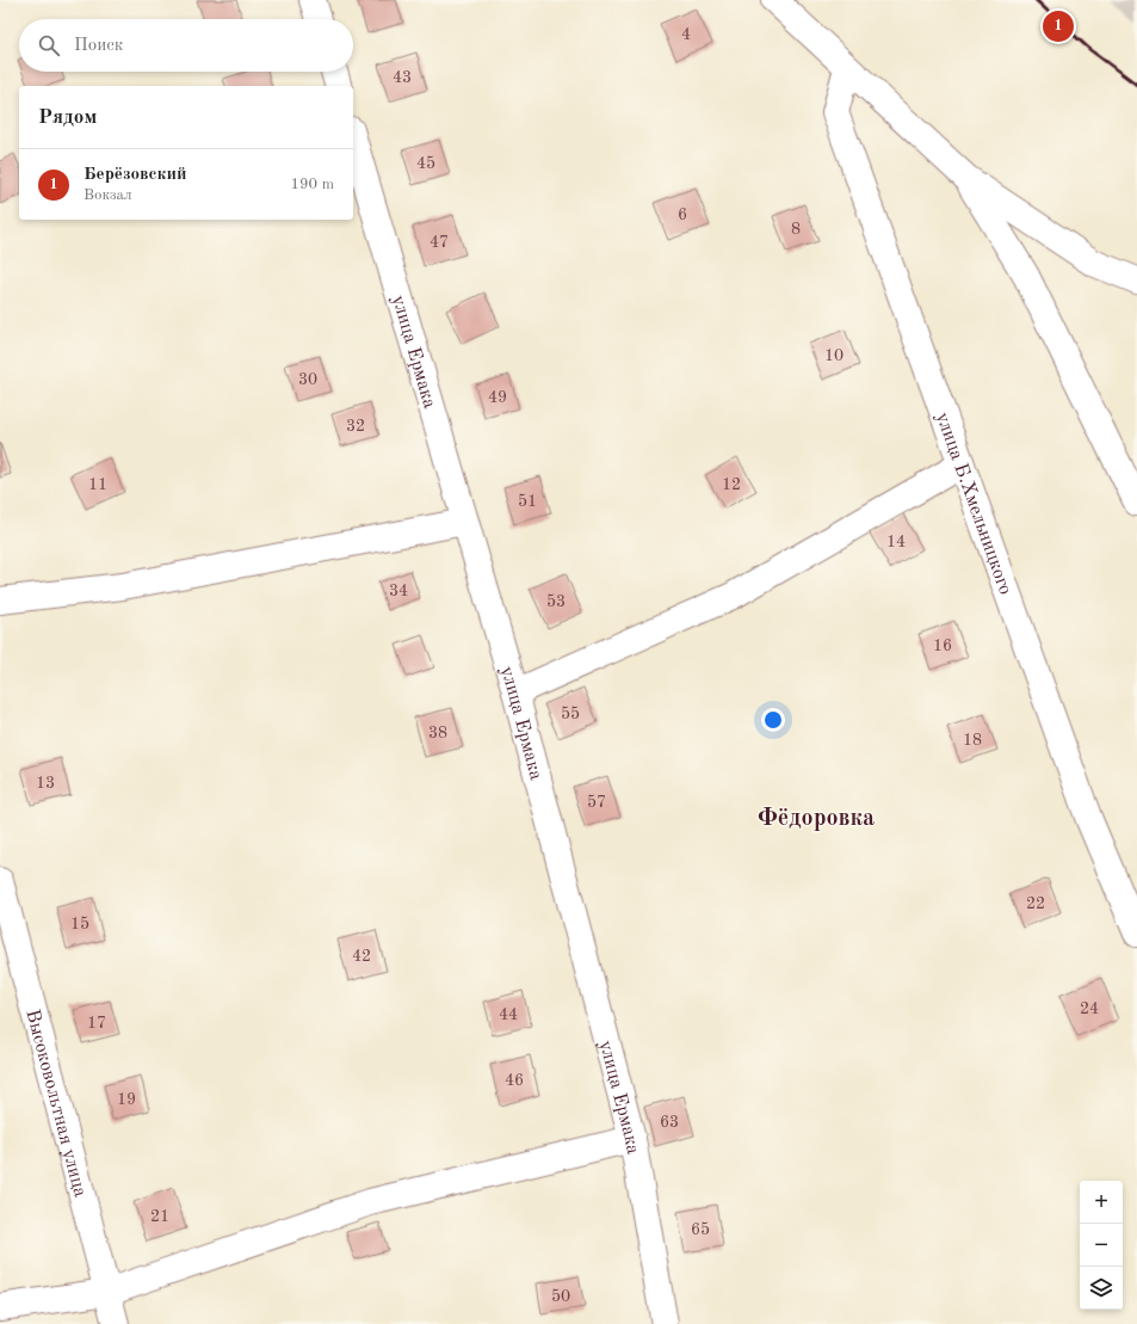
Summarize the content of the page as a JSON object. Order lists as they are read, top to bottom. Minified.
{"streets":{"street":["улица Ермака","улица Б.Хмельницкого","Высоковольтная улица"]},"districts":["Фёдоровка"],"house_numbers":["4","43","45","6","8","47","10","30","49","32","11","12","51","14","34","53","16","55","38","18","13","57","22","15","42","24","44","17","46","19","63","21","65","50"],"page":{"pins":"1","search":"Поиск","heading":"Рядом","list":[{"mark":"1","name":"Берёзовский","note":"Вокзал","value":"190 m"}],"map_buttons":["+","−"]}}
